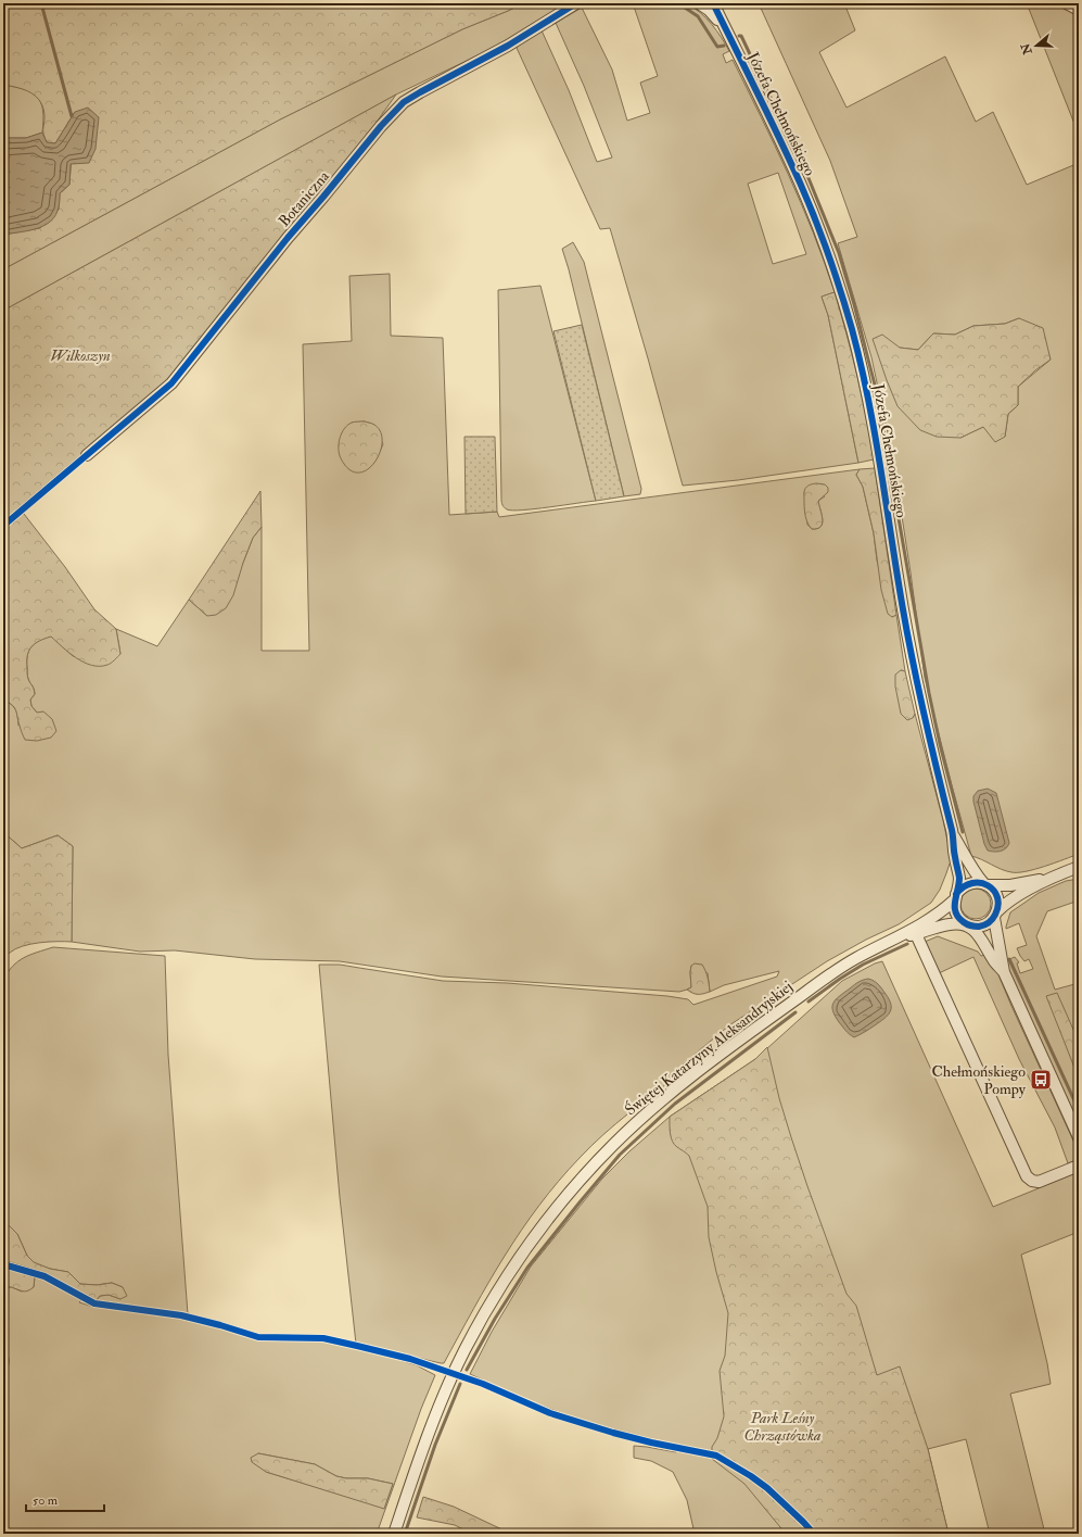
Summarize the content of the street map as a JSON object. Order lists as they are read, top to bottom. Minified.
{"streets":{"street":["Józefa Chełmońskiego","Botaniczna","Świętej Katarzyny Aleksandryjskiej"]},"crossings":[["Józefa Chełmońskiego","Świętej Katarzyny Aleksandryjskiej"]],"parks":["Wilkoszyn","Park Leśny Chrząstówka"],"places":{"bus stop":["Chełmońskiego Pompy"]},"scale_bar":"50 m","north":"left"}
